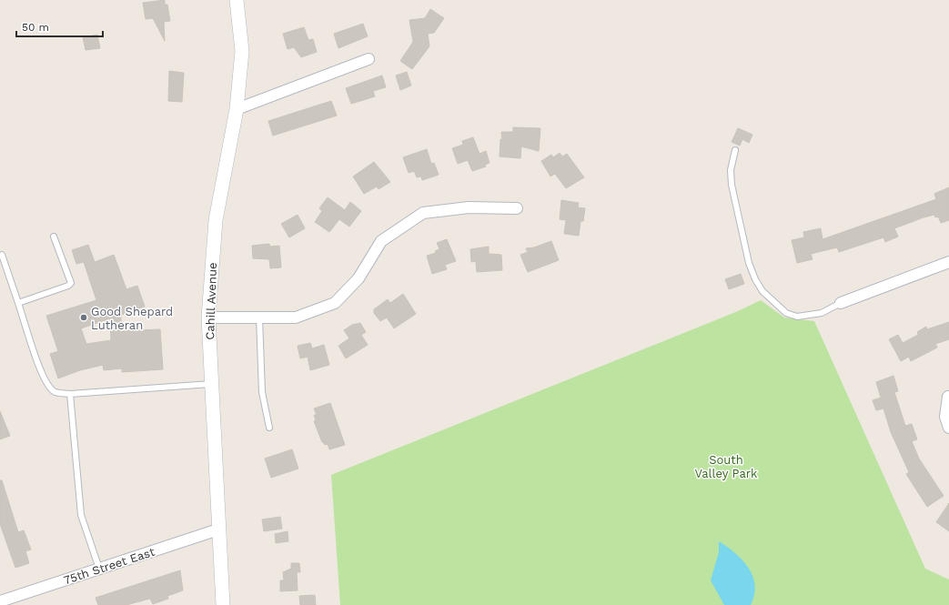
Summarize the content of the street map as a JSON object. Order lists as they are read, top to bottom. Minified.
{"streets":{"street":["Cahill Avenue","75th Street East"]},"crossings":[["Cahill Avenue","75th Street East"]],"parks":["South Valley Park"],"places":["Good Shepard Lutheran"],"scale_bar":"50 m"}
